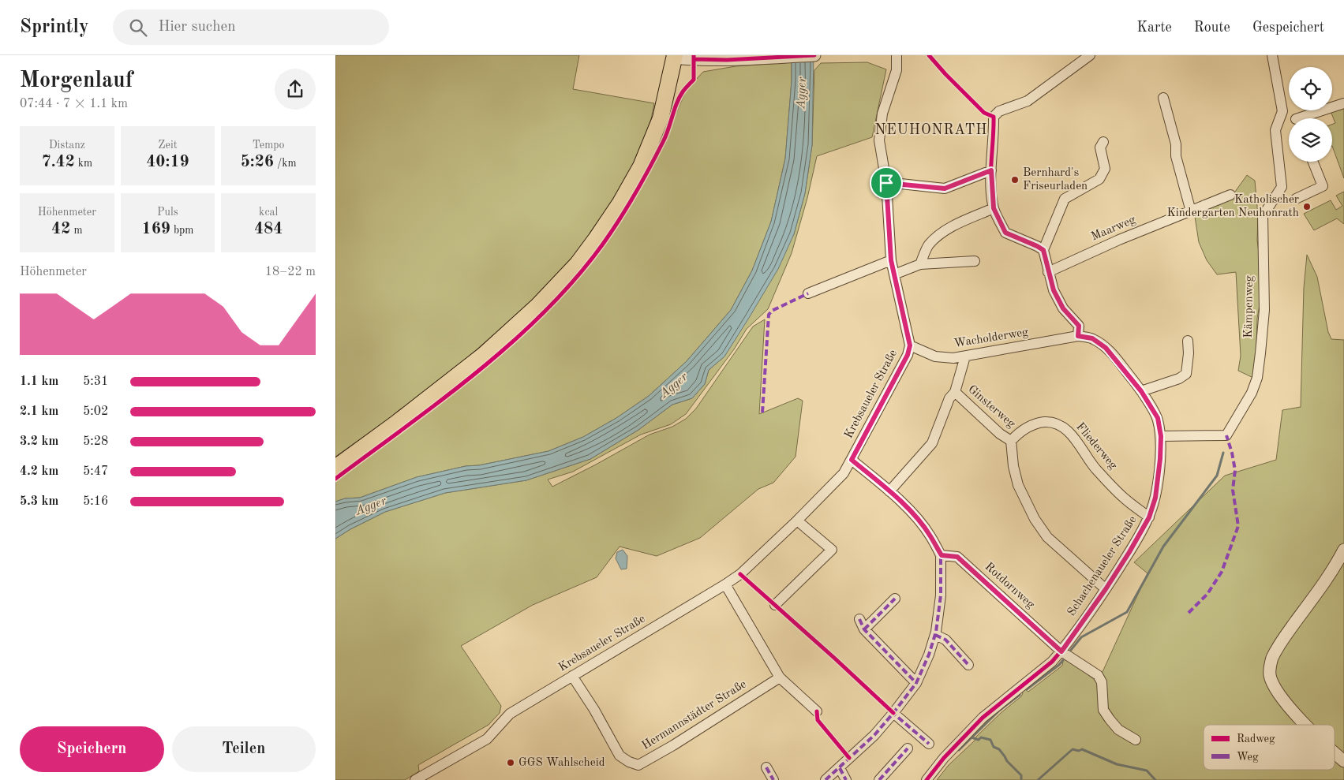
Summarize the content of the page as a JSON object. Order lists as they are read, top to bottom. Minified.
{"streets":{"street":["Maarweg","Kämpenweg","Wacholderweg","Krebsaueler Straße","Ginsterweg","Fliederweg","Schachenaueler Straße","Rotdornweg","Hermannstädter Straße"]},"crossings":[["Kämpenweg","Schachenaueler Straße"],["Wacholderweg","Krebsaueler Straße"],["Wacholderweg","Ginsterweg"],["Wacholderweg","Schachenaueler Straße"],["Krebsaueler Straße","Hermannstädter Straße"],["Ginsterweg","Fliederweg"],["Fliederweg","Schachenaueler Straße"],["Schachenaueler Straße","Rotdornweg"]],"districts":["NEUHONRATH"],"water":["Agger"],"places":["Bernhard's Friseurladen","Katholischer Kindergarten Neuhonrath","GGS Wahlscheid"],"legend":["Radweg","Weg"],"page":{"header":"Sprintly","search":"Hier suchen","nav":["Karte","Route","Gespeichert"],"heading":["Morgenlauf","07:44 · 7 × 1.1 km"],"stats":[["Distanz","7.42 km"],["Zeit","40:19"],["Tempo","5:26 /km"],["Höhenmeter","42 m"],["Puls","169 bpm"],["kcal","484"]],"chart":["Höhenmeter","18–22 m"],"list":[{"name":"1.1 km","note":"5:31"},{"name":"2.1 km","note":"5:02"},{"name":"3.2 km","note":"5:28"},{"name":"4.2 km","note":"5:47"},{"name":"5.3 km","note":"5:16"}],"buttons":["Speichern","Teilen"]}}
